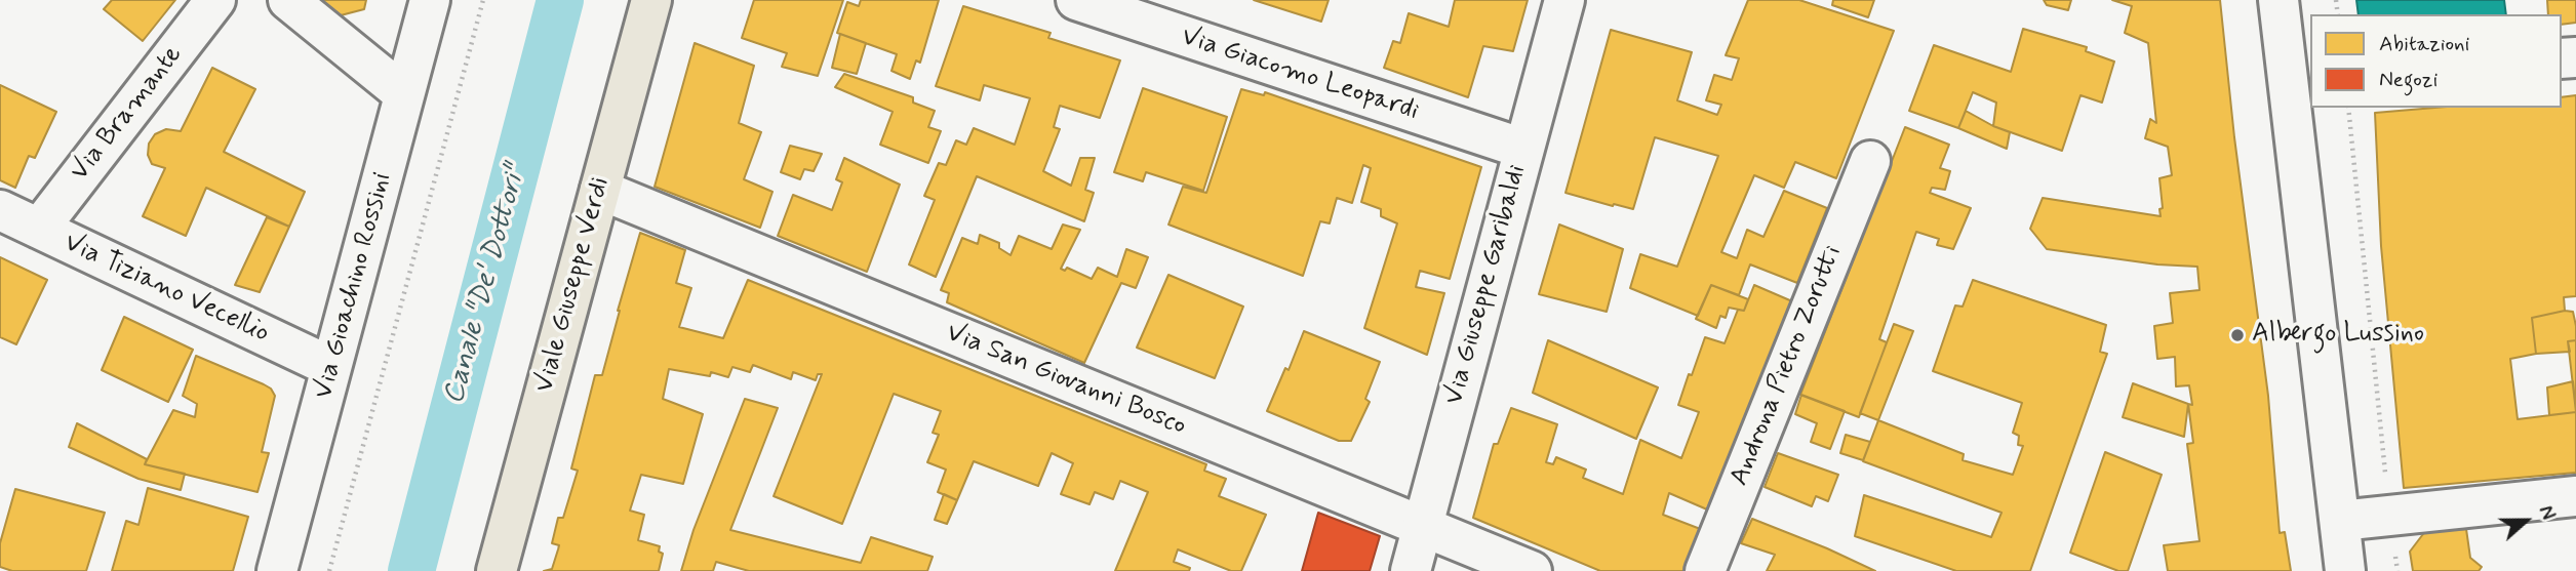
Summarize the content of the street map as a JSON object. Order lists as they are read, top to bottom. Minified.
{"streets":{"main road":["Viale Giuseppe Verdi"],"street":["Via Giacomo Leopardi","Via Bramante","Via Giuseppe Garibaldi","Via Gioachino Rossini","Via Tiziano Vecellio","Androna Pietro Zorutti","Via San Giovanni Bosco"]},"crossings":[["Via Giacomo Leopardi","Via Giuseppe Garibaldi"],["Via Bramante","Via Tiziano Vecellio"],["Viale Giuseppe Verdi","Via San Giovanni Bosco"],["Via Giuseppe Garibaldi","Via San Giovanni Bosco"],["Via Gioachino Rossini","Via Tiziano Vecellio"]],"water":["Canale \"De' Dottori\""],"places":["Albergo Lussino"],"legend":["Abitazioni","Negozi"],"north":"right"}
